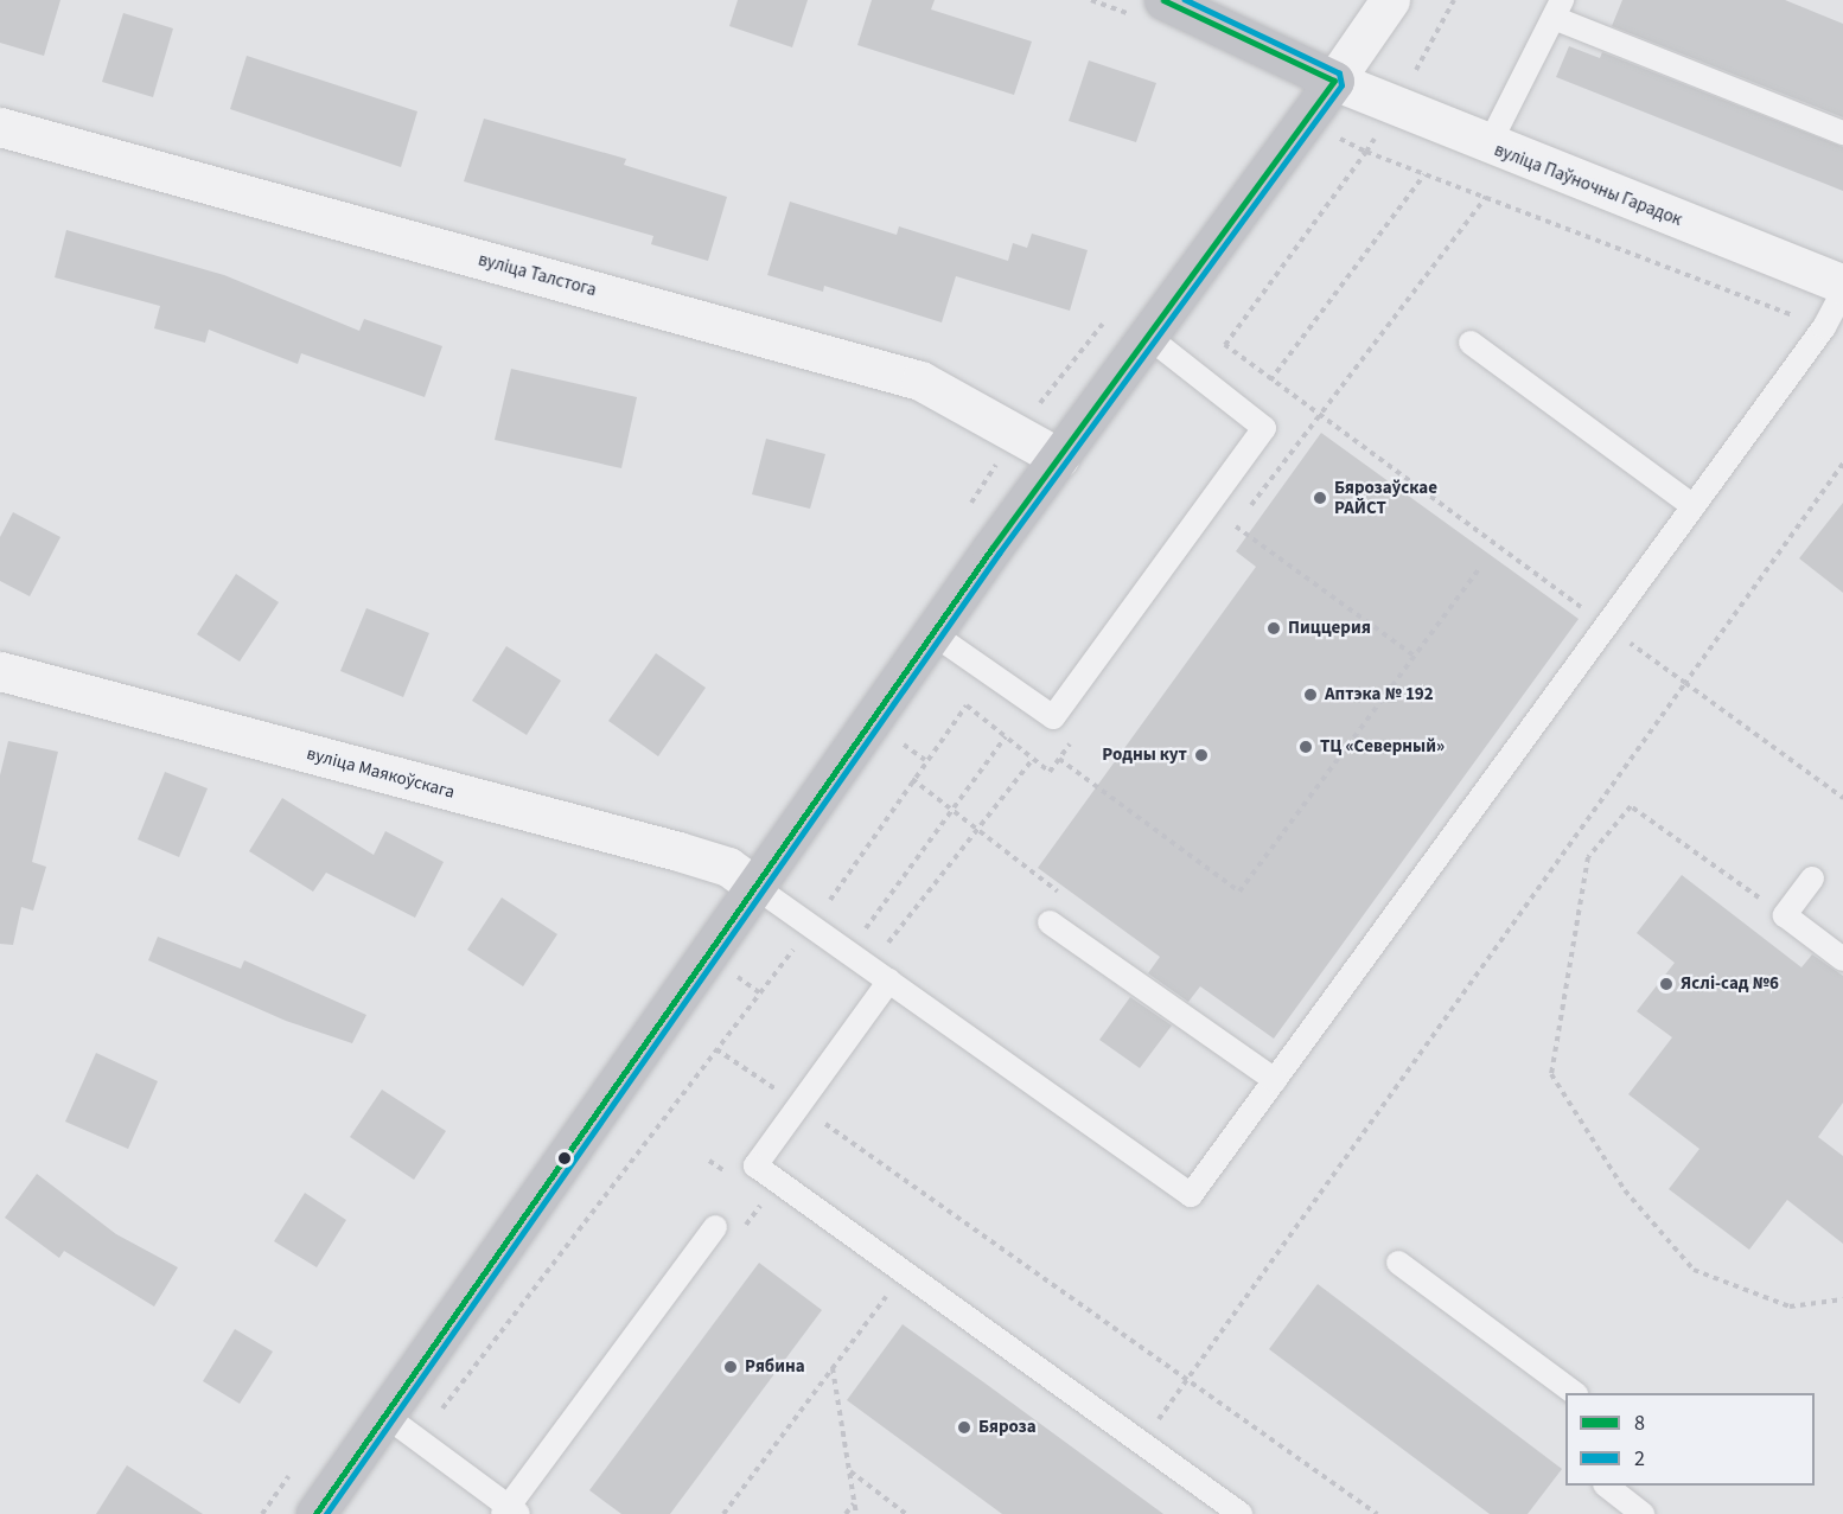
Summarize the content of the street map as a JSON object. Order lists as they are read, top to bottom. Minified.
{"streets":{"street":["вуліца Паўночны Гарадок","вуліца Талстога","вуліца Маякоўскага"]},"places":["Бярозаўскае РАЙСТ","Пиццерия","Аптэка № 192","ТЦ «Северный»","Родны кут","Яслі-сад №6","Рябина","Бяроза"],"lines":["transit line 8","transit line 2"],"legend":["8","2"]}
